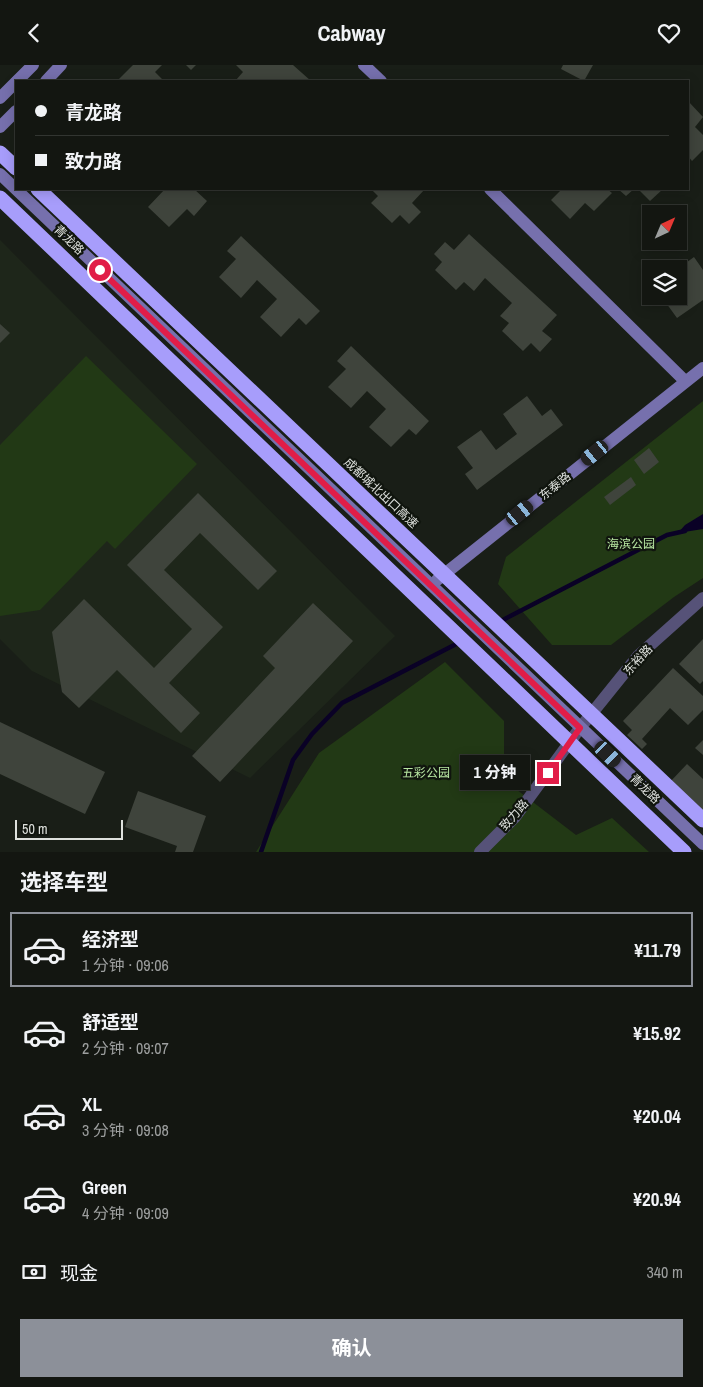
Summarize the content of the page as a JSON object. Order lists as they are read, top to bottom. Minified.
{"streets":{"highway":["成都城北出口高速"],"street":["青龙路","东泰路","东裕路","致力路"]},"crossings":[["青龙路","东泰路"],["青龙路","东裕路"],["青龙路","致力路"],["东裕路","致力路"]],"parks":["海滨公园","五彩公园"],"scale_bar":"50 m","north":"top right","page":{"header":"Cabway","banner":["青龙路","致力路"],"bubble":"1 分钟","scale":"50 m","heading":"选择车型","list":[{"name":"经济型","note":"1 分钟 · 09:06","value":"¥11.79"},{"name":"舒适型","note":"2 分钟 · 09:07","value":"¥15.92"},{"name":"XL","note":"3 分钟 · 09:08","value":"¥20.04"},{"name":"Green","note":"4 分钟 · 09:09","value":"¥20.94"}],"pay":["现金","340 m"],"buttons":"确认"}}
